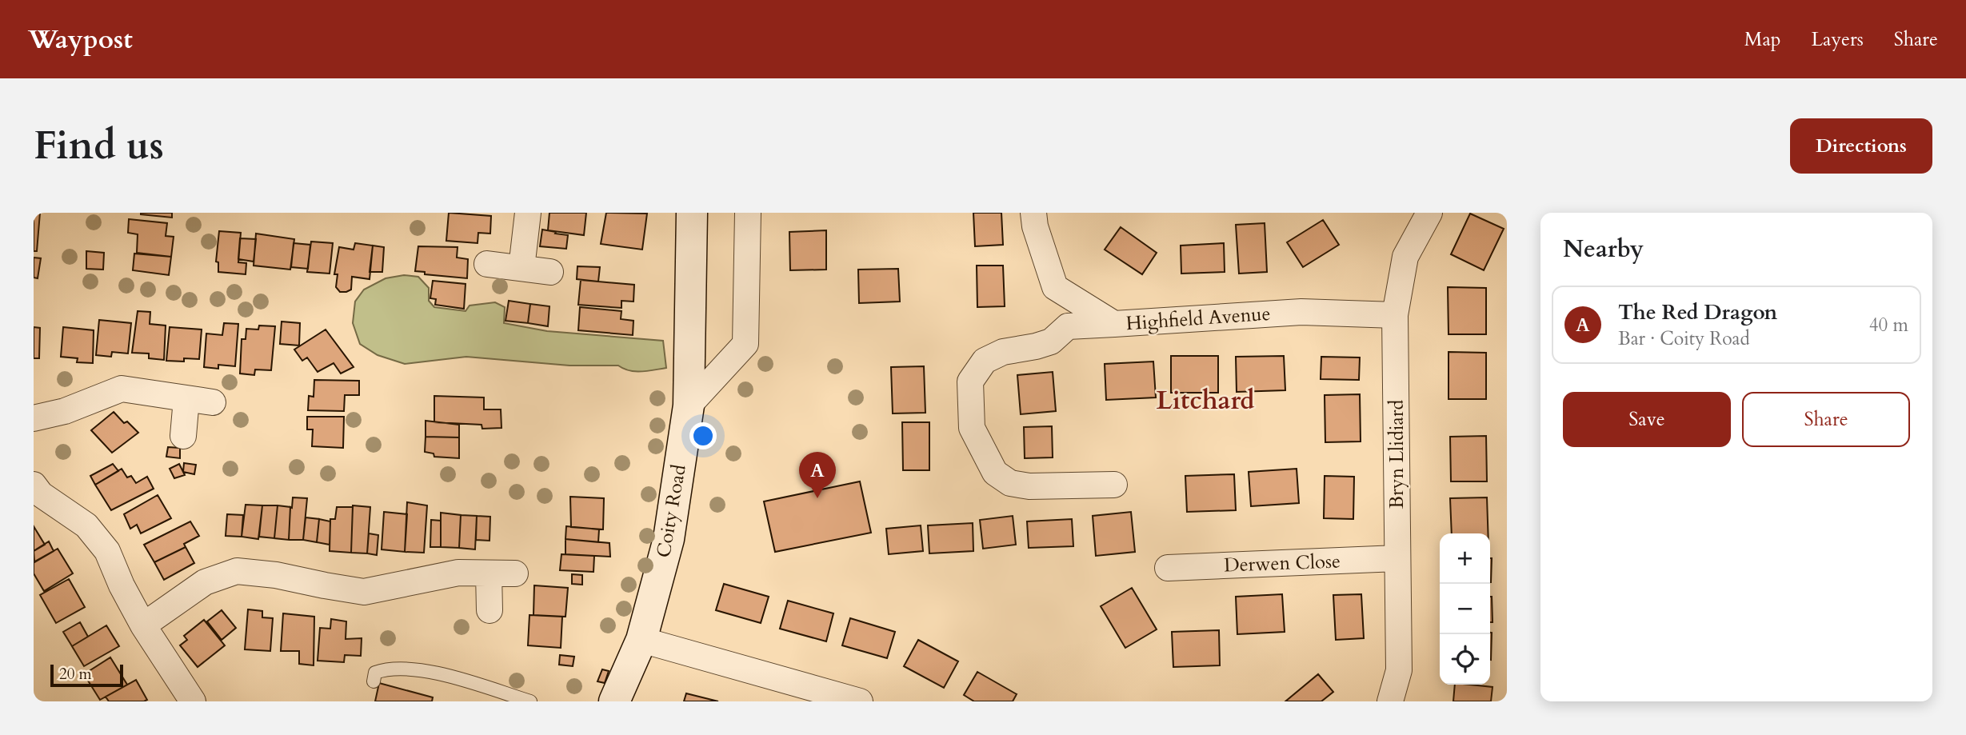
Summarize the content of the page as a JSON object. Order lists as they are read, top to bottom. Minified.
{"streets":{"main road":["Coity Road"],"street":["Highfield Avenue","Bryn Llidiard","Derwen Close"]},"crossings":[["Highfield Avenue","Bryn Llidiard"],["Bryn Llidiard","Derwen Close"]],"districts":["Litchard"],"scale_bar":"20 m","page":{"header":"Waypost","nav":["Map","Layers","Share"],"buttons":["Directions",["Save","Share"]],"title":"Find us","heading":"Nearby","list":[{"mark":"A","name":"The Red Dragon","note":"Bar · Coity Road","value":"40 m"}],"pins":"A","map_buttons":["+","−"],"scale":"20 m"}}
